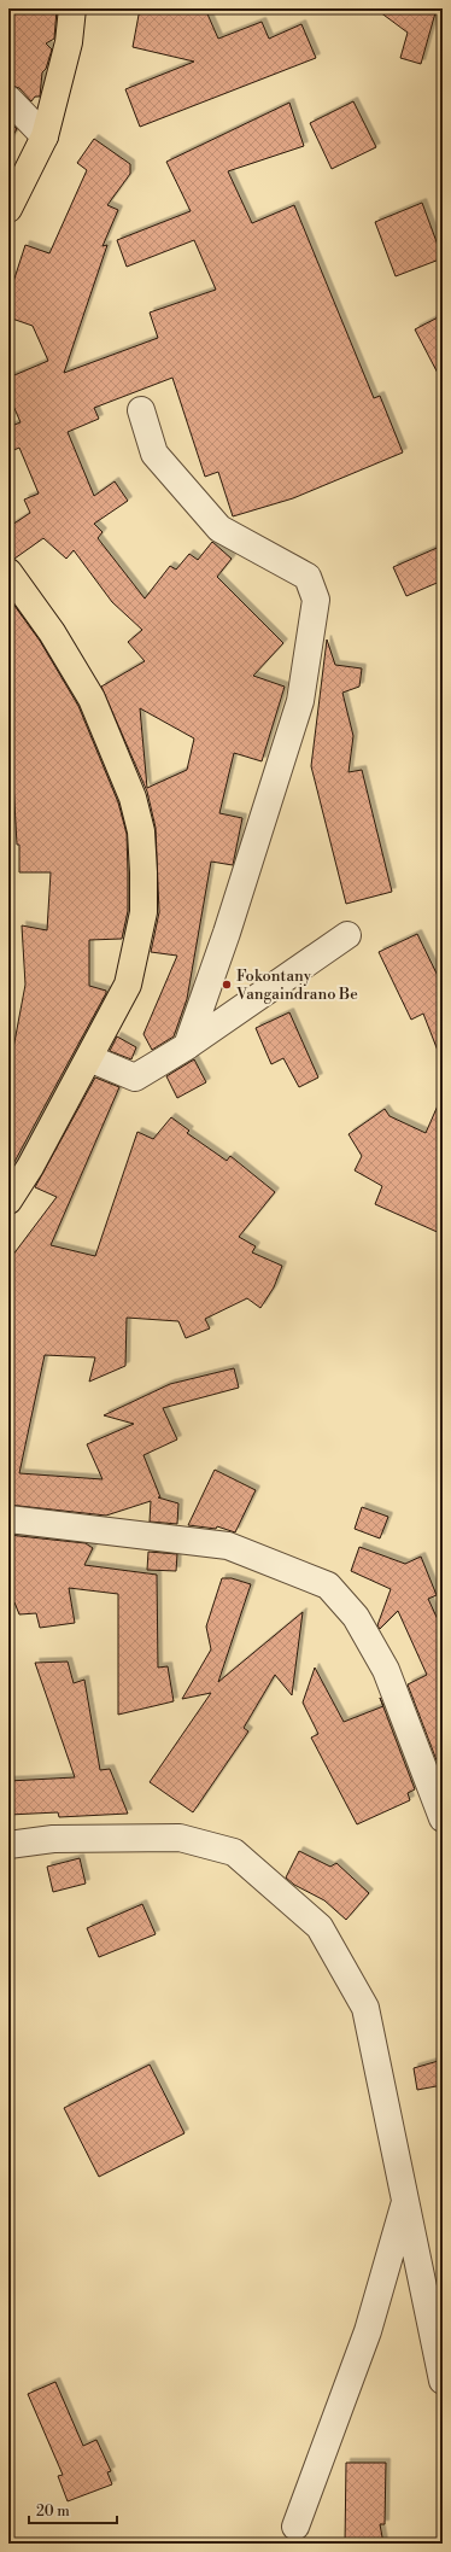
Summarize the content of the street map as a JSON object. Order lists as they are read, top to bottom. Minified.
{"places":["Fokontany Vangaindrano Be"],"scale_bar":"20 m"}
